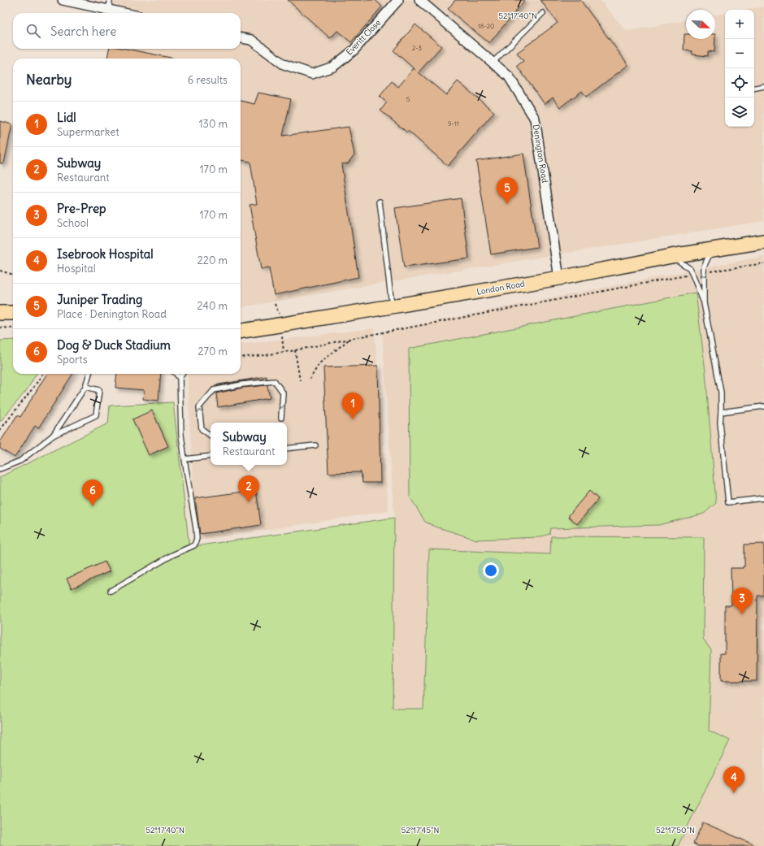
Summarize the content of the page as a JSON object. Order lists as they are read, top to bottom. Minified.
{"streets":{"main road":["London Road"],"street":["Everitt Close","Denington Road"]},"crossings":[["Denington Road","London Road"]],"house_numbers":["18-20","2-3","5","9-11"],"north":"bottom right","page":{"map_buttons":["+","−"],"search":"Search here","heading":["Nearby","6 results"],"list":[{"mark":"1","name":"Lidl","note":"Supermarket","value":"130 m"},{"mark":"2","name":"Subway","note":"Restaurant","value":"170 m"},{"mark":"3","name":"Pre-Prep","note":"School","value":"170 m"},{"mark":"4","name":"Isebrook Hospital","note":"Hospital","value":"220 m"},{"mark":"5","name":"Juniper Trading","note":"Place · Denington Road","value":"240 m"},{"mark":"6","name":"Dog & Duck Stadium","note":"Sports","value":"270 m"}],"pins":["5","1","2","6","3","4"],"popup":["Subway","Restaurant"]},"coordinates":["52°17'40\"N","52°17'45\"N","52°17'50\"N"]}
